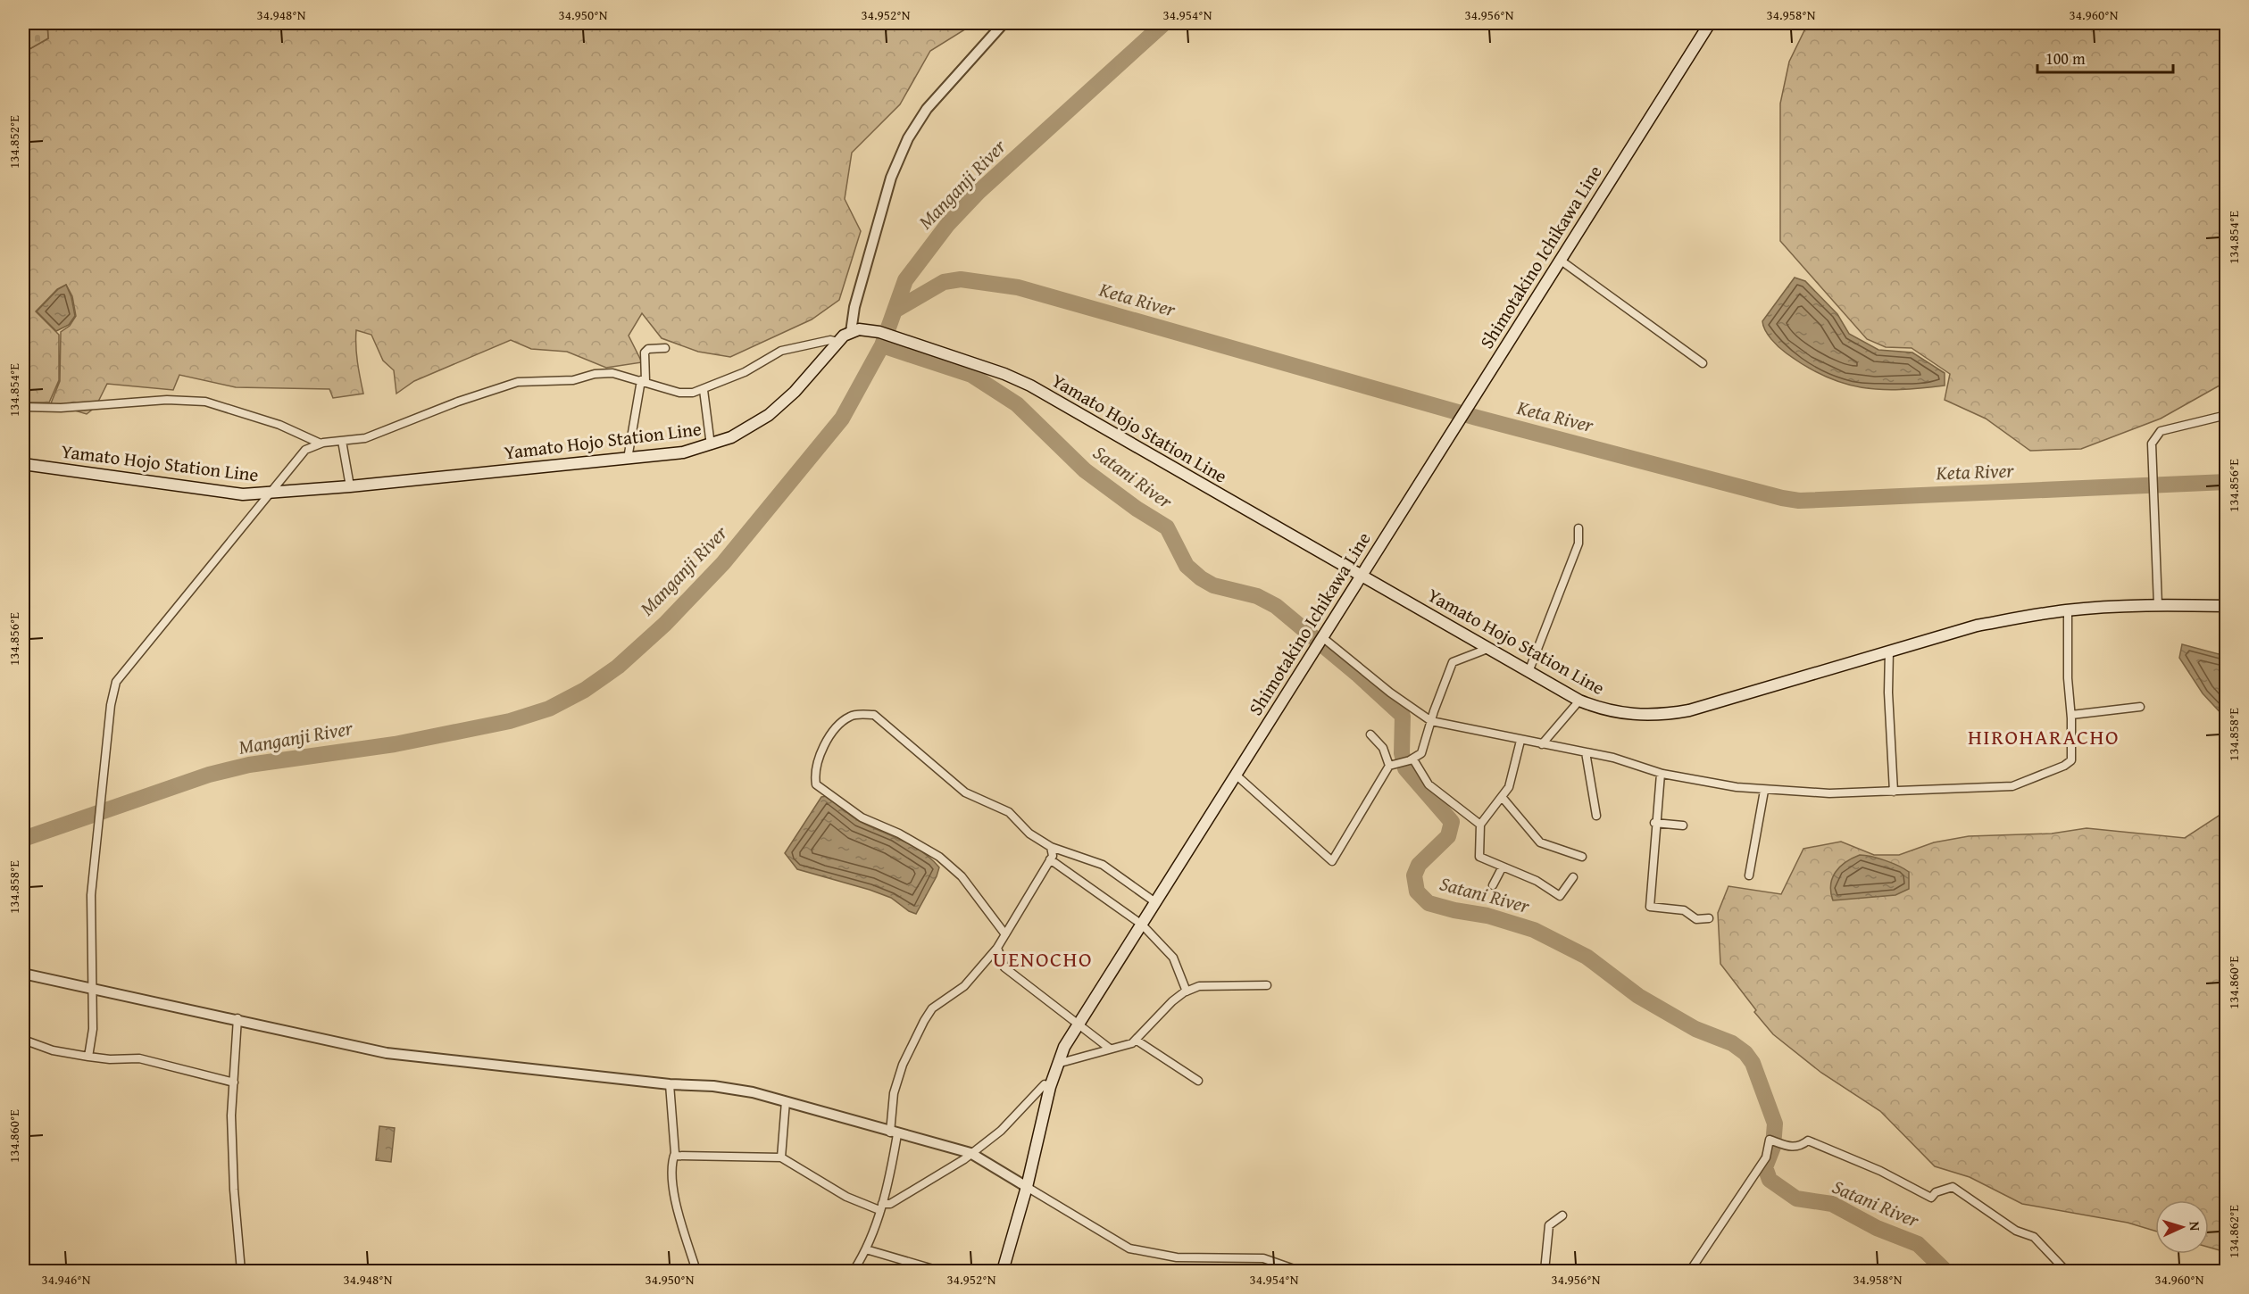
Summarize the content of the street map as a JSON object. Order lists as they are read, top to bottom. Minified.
{"streets":{"main road":["Shimotakino Ichikawa Line","Yamato Hojo Station Line"]},"crossings":[["Shimotakino Ichikawa Line","Yamato Hojo Station Line"]],"districts":["HIROHARACHO","UENOCHO"],"water":["Manganji River","Keta River","Satani River"],"scale_bar":"100 m","north":"right","coordinates":["34.948°N","34.950°N","34.952°N","34.954°N","34.956°N","34.958°N","34.960°N","134.852°E","134.854°E","134.856°E","134.858°E","134.860°E","134.862°E","34.946°N"]}
